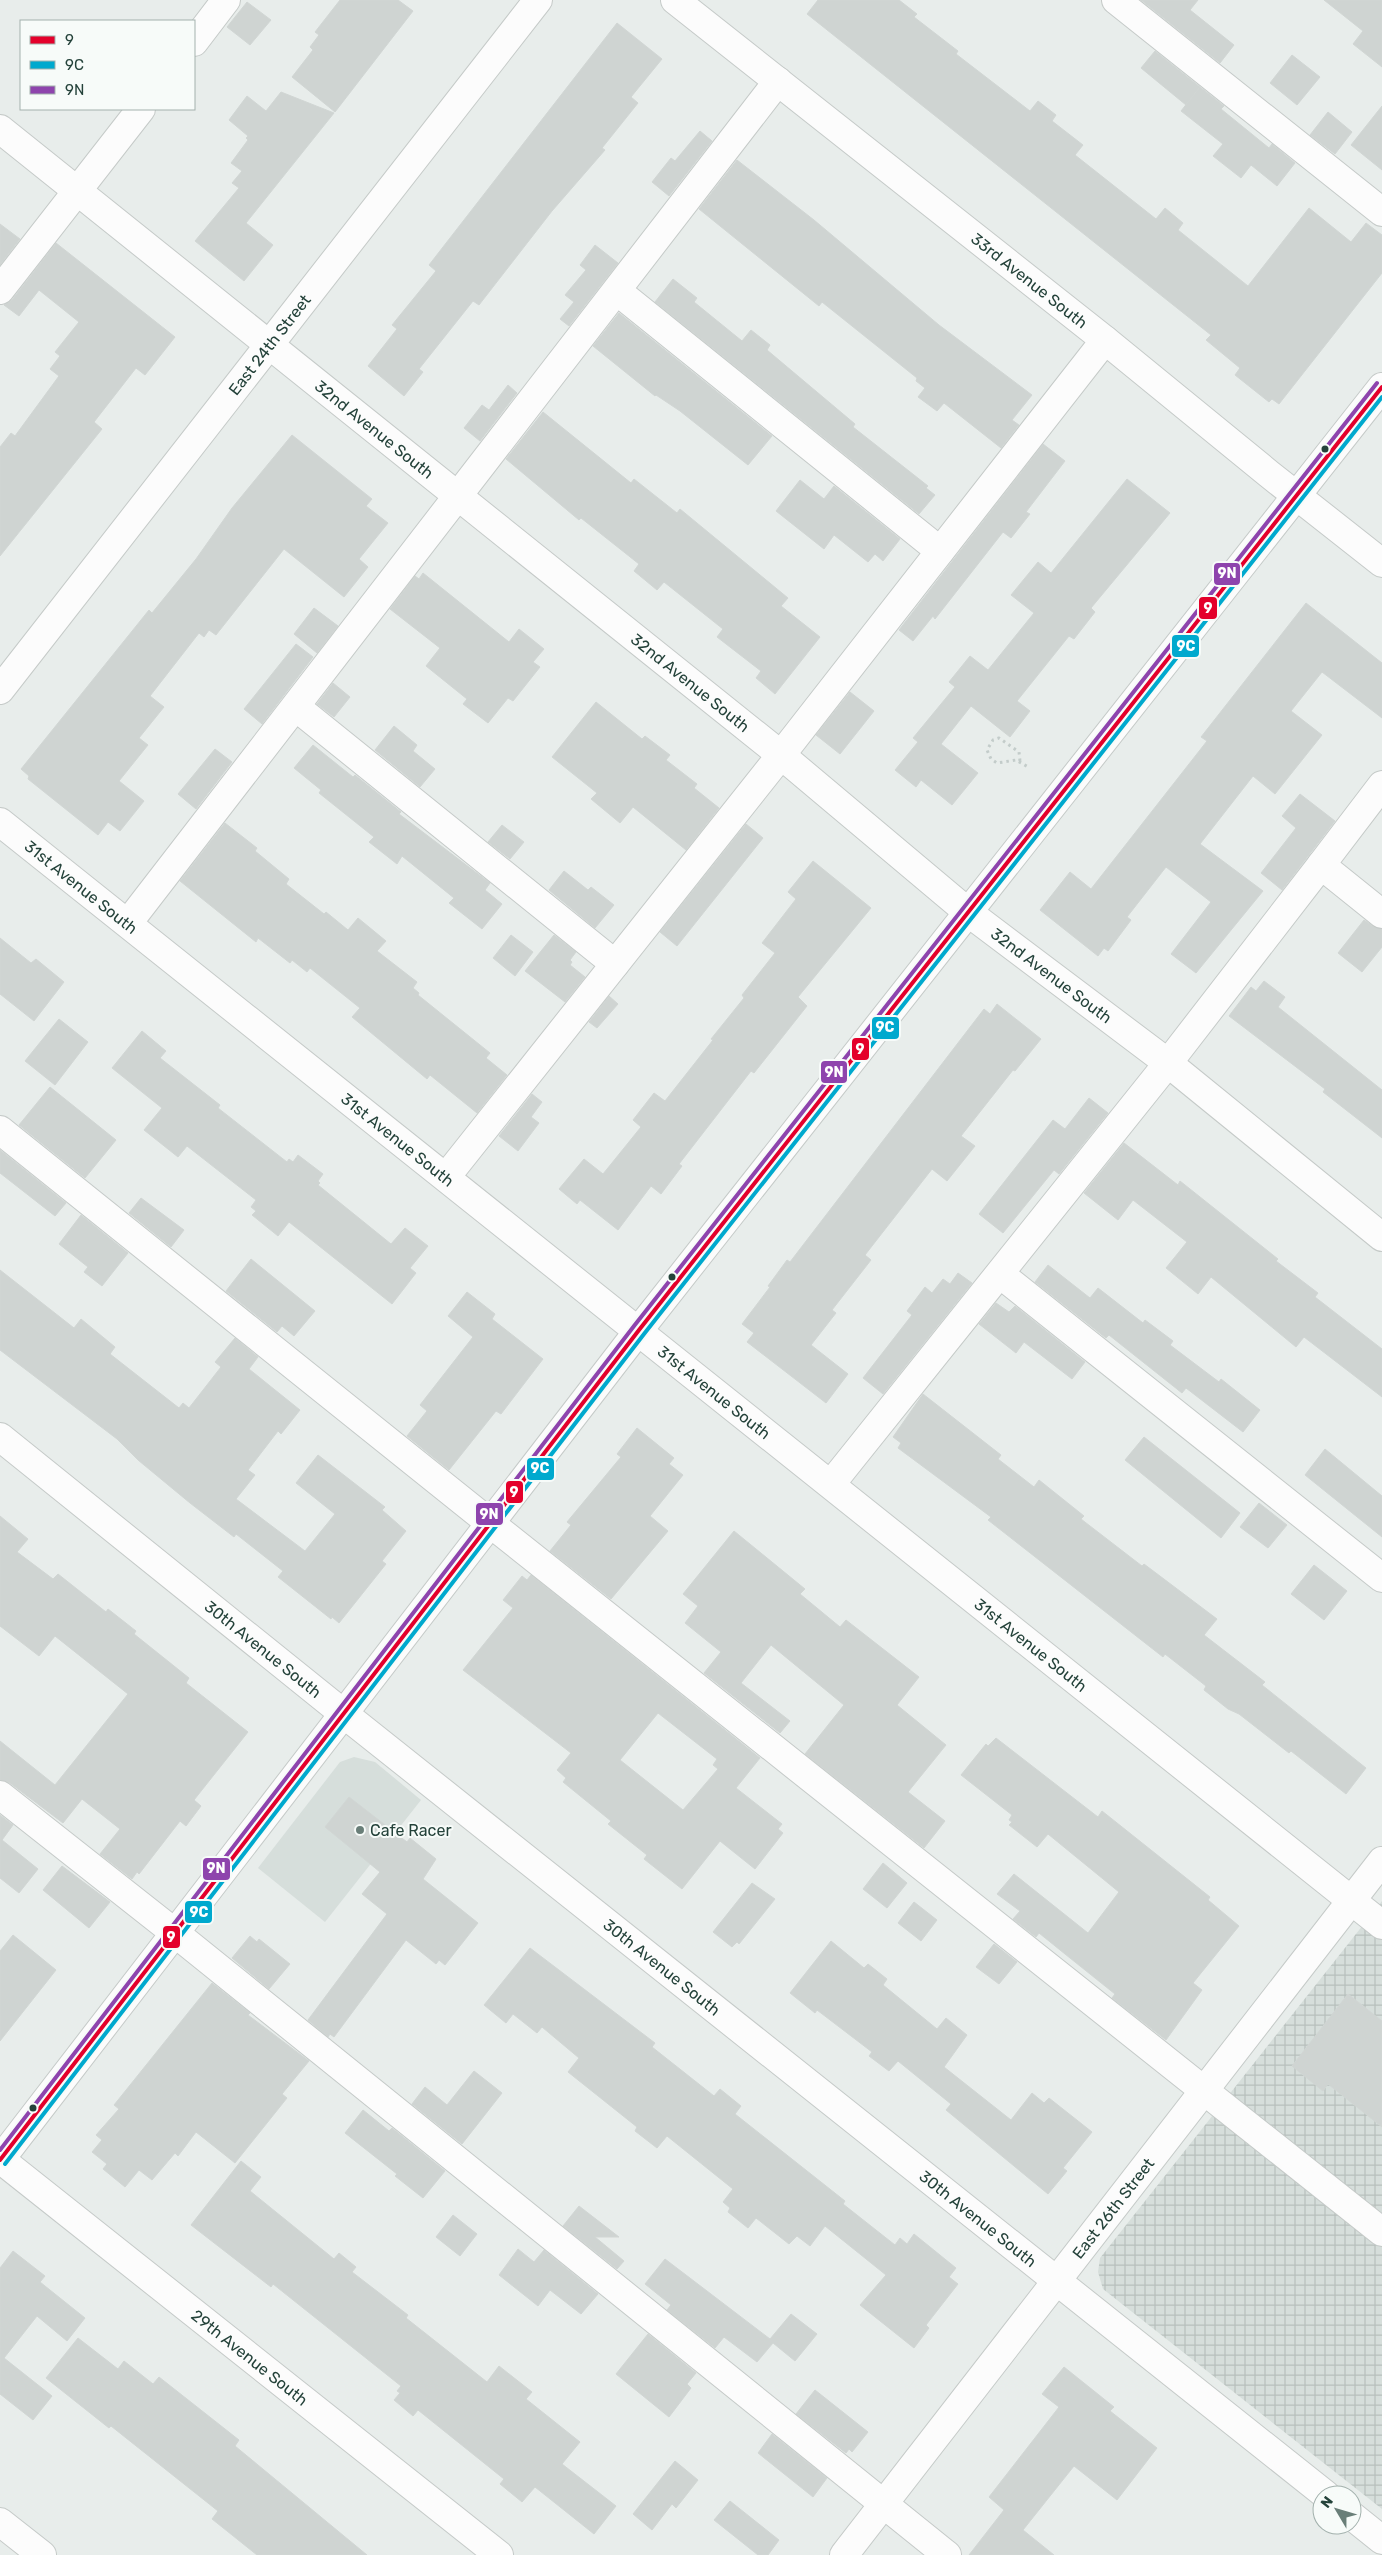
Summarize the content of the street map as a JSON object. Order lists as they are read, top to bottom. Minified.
{"streets":{"street":["33rd Avenue South","East 24th Street","32nd Avenue South","31st Avenue South","30th Avenue South","East 26th Street","29th Avenue South"]},"crossings":[["East 24th Street","32nd Avenue South"],["31st Avenue South","East 26th Street"],["30th Avenue South","East 26th Street"]],"places":["Cafe Racer"],"lines":["transit line 9N","transit line 9","transit line 9C"],"legend":["9","9C","9N"],"north":"top left"}
